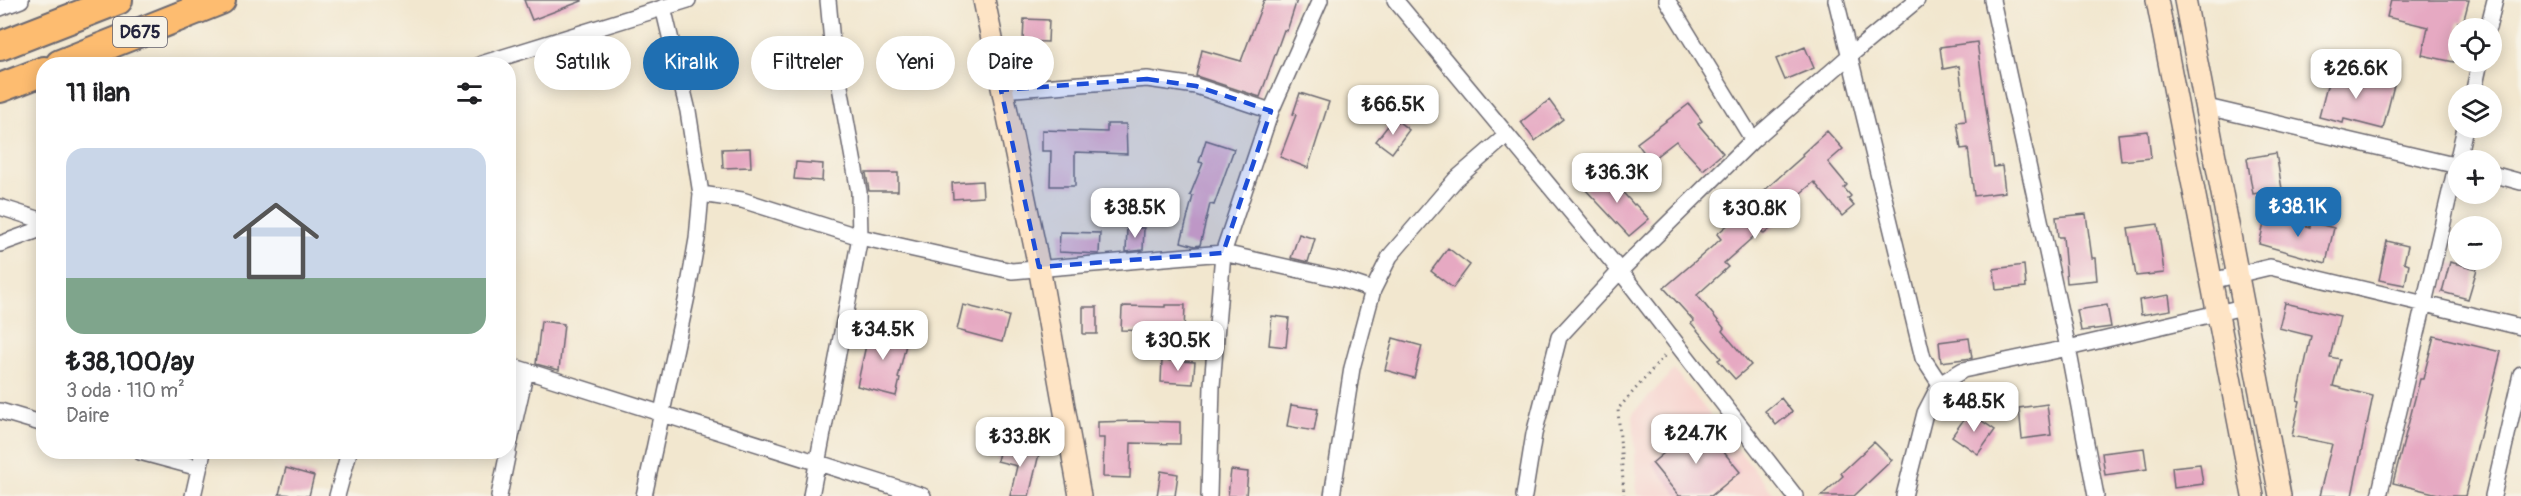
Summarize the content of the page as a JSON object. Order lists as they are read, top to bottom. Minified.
{"streets":{"highway":["D675"]},"page":{"map_buttons":["+","−"],"chip":["Satılık","Kiralık","Filtreler","Yeni","Daire"],"price":["₺26.6K","₺66.5K","₺36.3K","₺38.1K","₺38.5K","₺30.8K","₺34.5K","₺30.5K","₺48.5K","₺24.7K","₺33.8K"],"heading":"11 ilan","list":[{"name":"₺38,100/ay","note":"3 oda · 110 m² · Daire"}]}}
